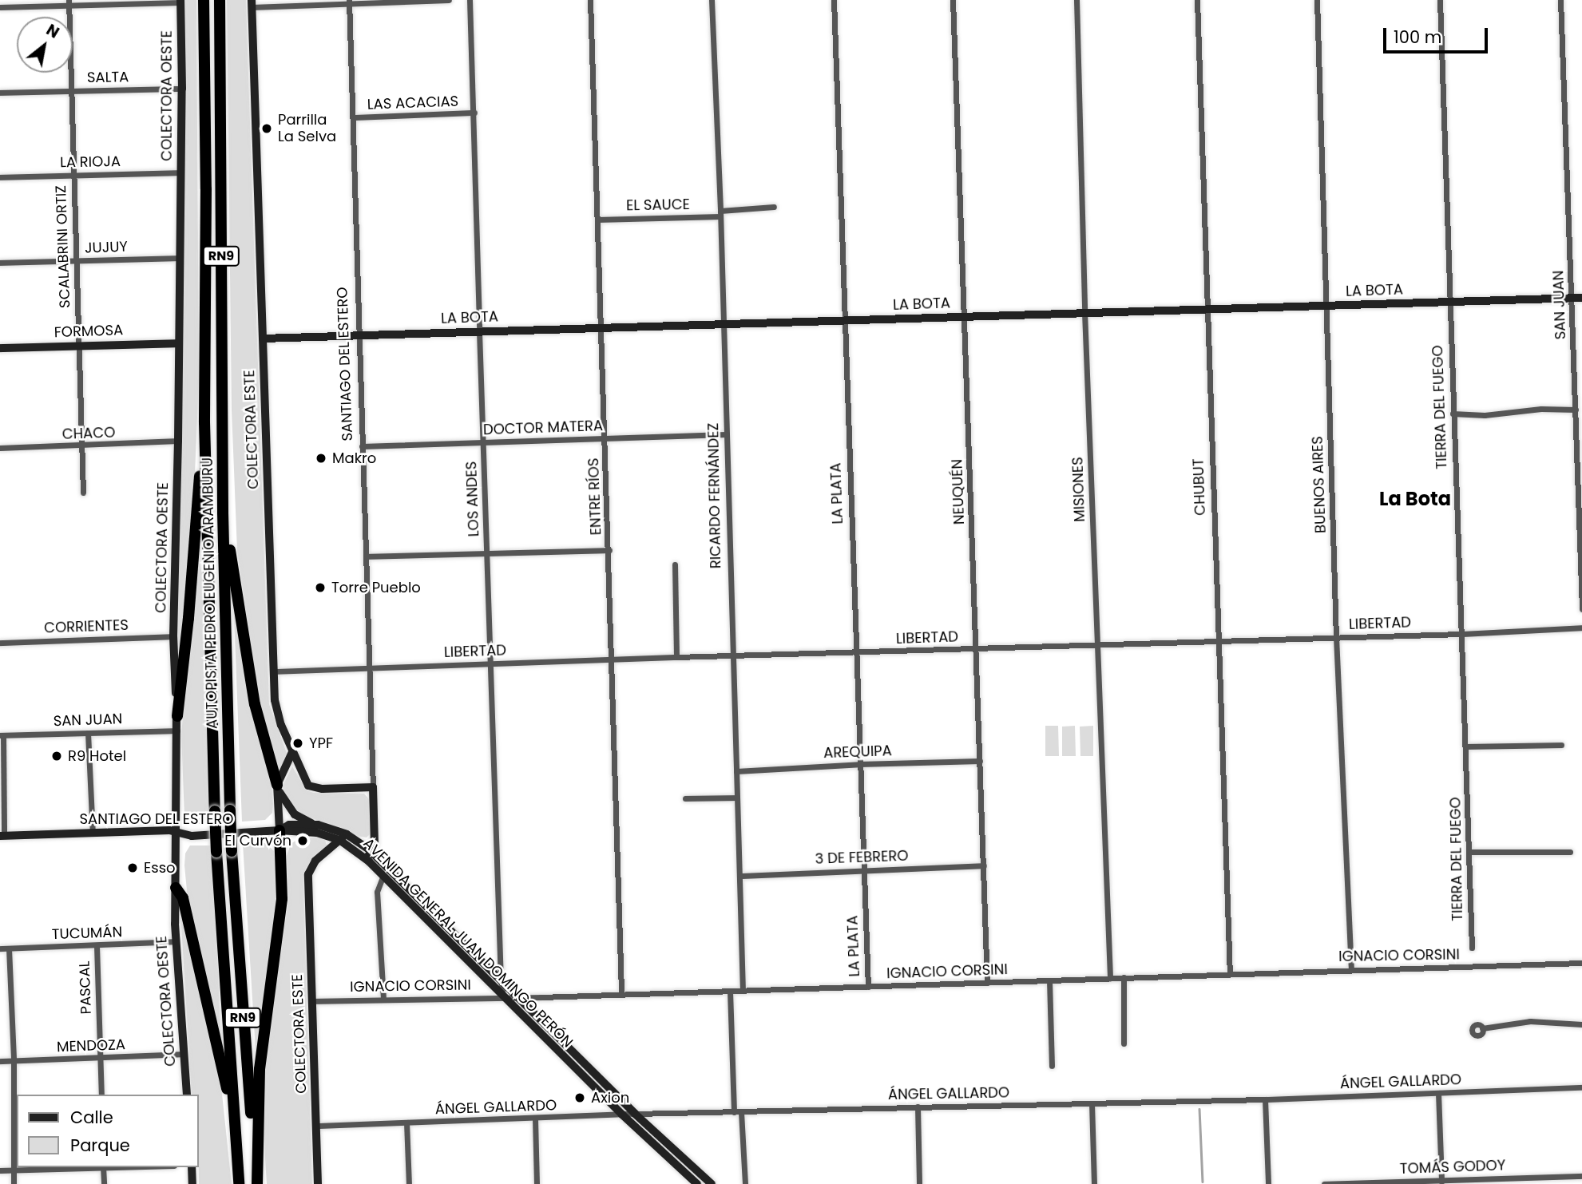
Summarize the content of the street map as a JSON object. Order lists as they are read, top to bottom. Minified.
{"streets":{"highway":["RN9","AUTOPISTA PEDRO EUGENIO ARAMBURU"],"street":["SALTA","COLECTORA OESTE","LAS ACACIAS","LA RIOJA","EL SAUCE","SCALABRINI ORTIZ","JUJUY","LA BOTA","SAN JUAN","FORMOSA","SANTIAGO DEL ESTERO","TIERRA DEL FUEGO","DOCTOR MATERA","COLECTORA ESTE","CHACO","BUENOS AIRES","CHUBUT","MISIONES","NEUQUÉN","LA PLATA","RICARDO FERNÁNDEZ","ENTRE RÍOS","LOS ANDES","LIBERTAD","CORRIENTES","AREQUIPA","3 DE FEBRERO","TUCUMÁN","AVENIDA GENERAL JUAN DOMINGO PERÓN","IGNACIO CORSINI","PASCAL","MENDOZA","ÁNGEL GALLARDO","TOMÁS GODOY"]},"crossings":[["SALTA","COLECTORA OESTE"],["SALTA","SCALABRINI ORTIZ"],["COLECTORA OESTE","LA RIOJA"],["COLECTORA OESTE","JUJUY"],["COLECTORA OESTE","SAN JUAN"],["COLECTORA OESTE","FORMOSA"],["COLECTORA OESTE","SANTIAGO DEL ESTERO"],["COLECTORA OESTE","CHACO"],["COLECTORA OESTE","CORRIENTES"],["COLECTORA OESTE","TUCUMÁN"],["COLECTORA OESTE","MENDOZA"],["LAS ACACIAS","SANTIAGO DEL ESTERO"],["LAS ACACIAS","LOS ANDES"],["LA RIOJA","SCALABRINI ORTIZ"],["EL SAUCE","RICARDO FERNÁNDEZ"],["EL SAUCE","ENTRE RÍOS"],["SCALABRINI ORTIZ","JUJUY"],["SCALABRINI ORTIZ","FORMOSA"],["SCALABRINI ORTIZ","CHACO"],["LA BOTA","SAN JUAN"],["LA BOTA","SANTIAGO DEL ESTERO"],["LA BOTA","TIERRA DEL FUEGO"],["LA BOTA","COLECTORA ESTE"],["LA BOTA","BUENOS AIRES"],["LA BOTA","CHUBUT"],["LA BOTA","MISIONES"],["LA BOTA","NEUQUÉN"],["LA BOTA","LA PLATA"],["LA BOTA","RICARDO FERNÁNDEZ"],["LA BOTA","ENTRE RÍOS"],["LA BOTA","LOS ANDES"],["SANTIAGO DEL ESTERO","DOCTOR MATERA"],["SANTIAGO DEL ESTERO","COLECTORA ESTE"],["SANTIAGO DEL ESTERO","LIBERTAD"],["SANTIAGO DEL ESTERO","AVENIDA GENERAL JUAN DOMINGO PERÓN"],["TIERRA DEL FUEGO","LIBERTAD"],["DOCTOR MATERA","RICARDO FERNÁNDEZ"],["DOCTOR MATERA","ENTRE RÍOS"],["DOCTOR MATERA","LOS ANDES"],["COLECTORA ESTE","LIBERTAD"],["COLECTORA ESTE","AVENIDA GENERAL JUAN DOMINGO PERÓN"],["COLECTORA ESTE","IGNACIO CORSINI"],["COLECTORA ESTE","ÁNGEL GALLARDO"],["BUENOS AIRES","LIBERTAD"],["BUENOS AIRES","IGNACIO CORSINI"],["CHUBUT","LIBERTAD"],["CHUBUT","IGNACIO CORSINI"],["MISIONES","LIBERTAD"],["MISIONES","IGNACIO CORSINI"],["NEUQUÉN","LIBERTAD"],["NEUQUÉN","AREQUIPA"],["NEUQUÉN","3 DE FEBRERO"],["NEUQUÉN","IGNACIO CORSINI"],["LA PLATA","LIBERTAD"],["LA PLATA","AREQUIPA"],["LA PLATA","3 DE FEBRERO"],["LA PLATA","IGNACIO CORSINI"],["RICARDO FERNÁNDEZ","LIBERTAD"],["RICARDO FERNÁNDEZ","AREQUIPA"],["RICARDO FERNÁNDEZ","3 DE FEBRERO"],["RICARDO FERNÁNDEZ","IGNACIO CORSINI"],["ENTRE RÍOS","LIBERTAD"],["ENTRE RÍOS","IGNACIO CORSINI"],["LOS ANDES","LIBERTAD"],["LOS ANDES","AVENIDA GENERAL JUAN DOMINGO PERÓN"],["LOS ANDES","IGNACIO CORSINI"],["TUCUMÁN","PASCAL"],["AVENIDA GENERAL JUAN DOMINGO PERÓN","IGNACIO CORSINI"],["AVENIDA GENERAL JUAN DOMINGO PERÓN","ÁNGEL GALLARDO"],["PASCAL","MENDOZA"]],"districts":["La Bota"],"places":["Parrilla La Selva","Makro","Torre Pueblo","YPF","R9 Hotel","El Curvón","Esso","Axion"],"legend":["Calle","Parque"],"scale_bar":"100 m","north":"top right"}
